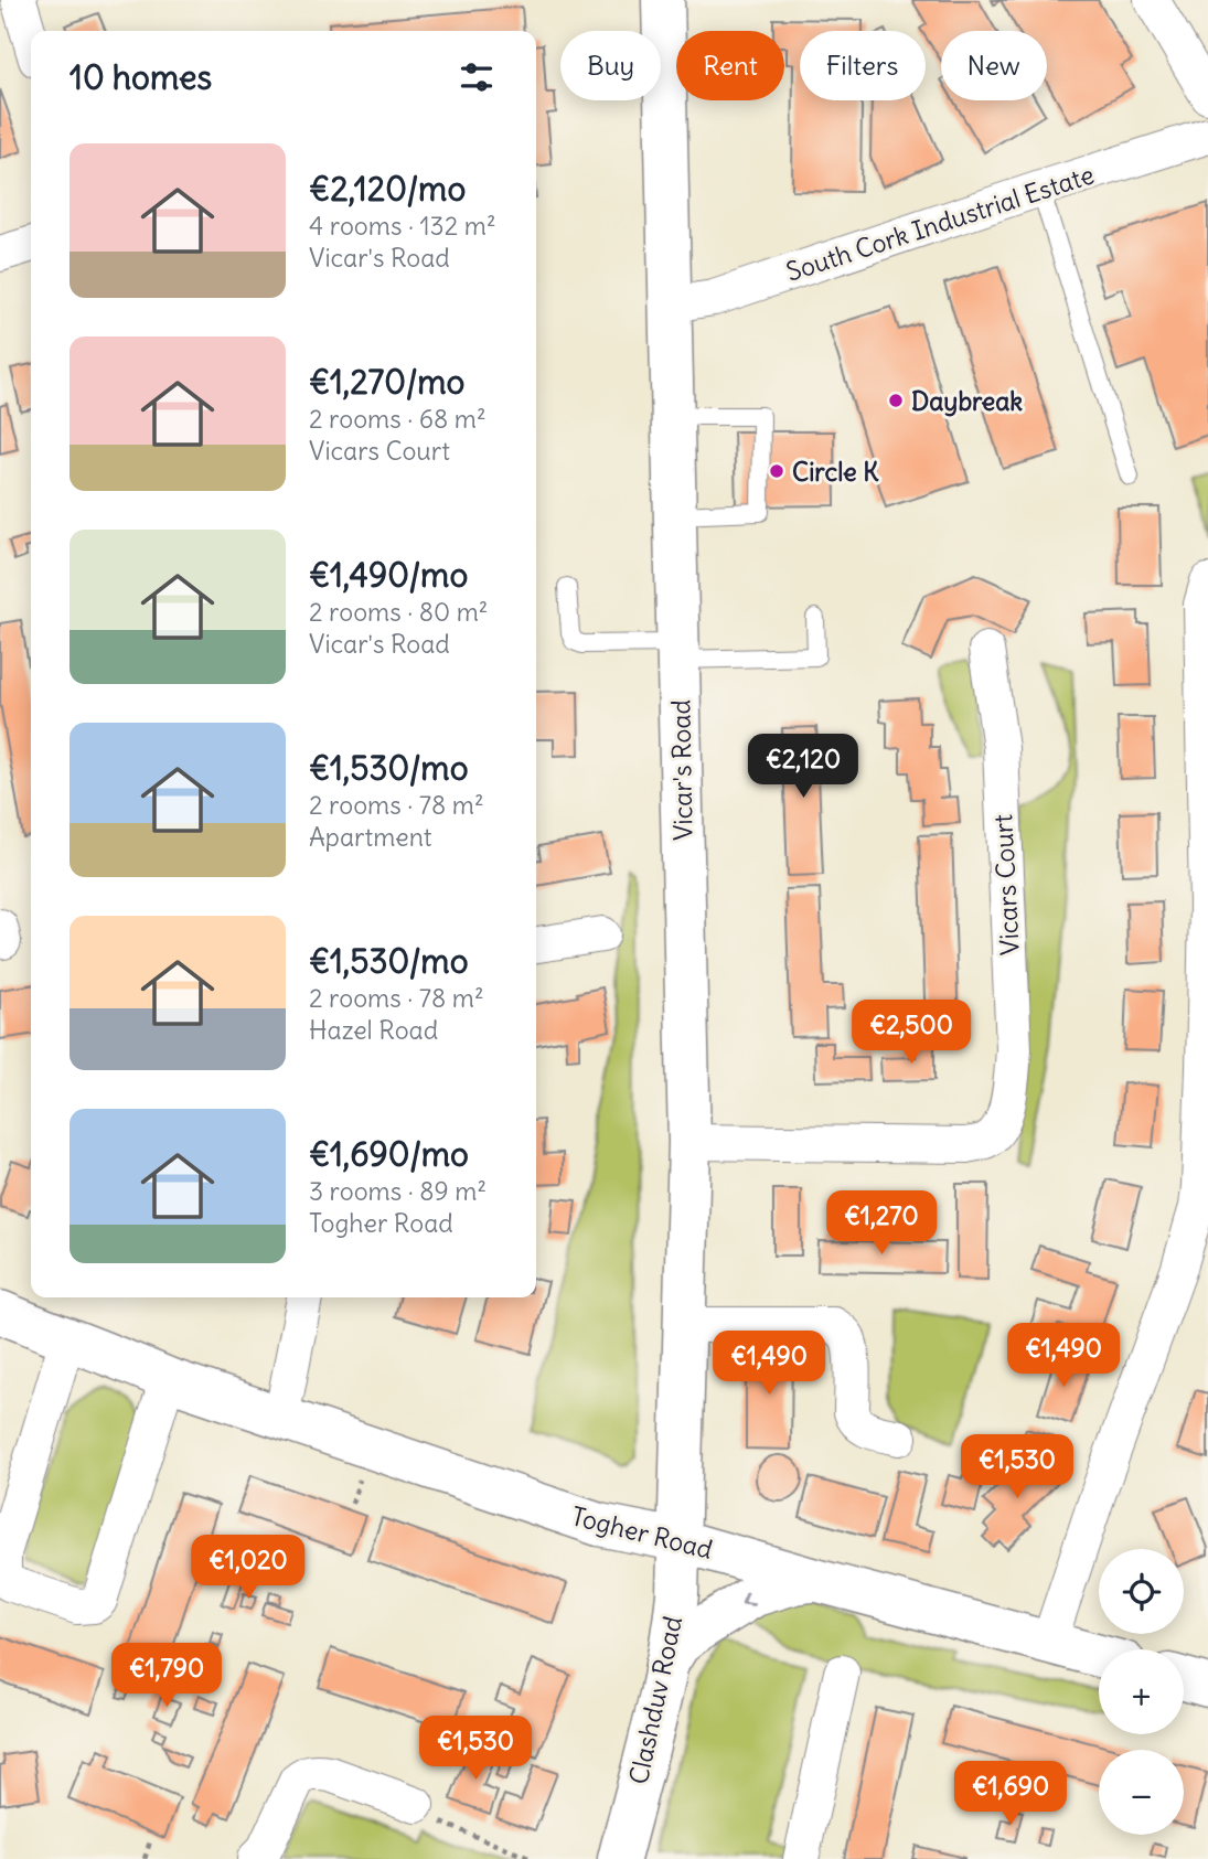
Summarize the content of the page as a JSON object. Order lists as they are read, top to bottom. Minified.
{"streets":{"street":["South Cork Industrial Estate","Vicar's Road","Vicars Court","Togher Road","Clashduv Road"]},"crossings":[["South Cork Industrial Estate","Vicar's Road"],["Vicar's Road","Vicars Court"],["Vicar's Road","Togher Road"],["Vicar's Road","Clashduv Road"],["Togher Road","Clashduv Road"]],"places":["Daybreak","Circle K"],"page":{"chip":["Buy","Rent","Filters","New"],"heading":"10 homes","list":[{"name":"€2,120/mo","note":"4 rooms · 132 m² · Vicar's Road"},{"name":"€1,270/mo","note":"2 rooms · 68 m² · Vicars Court"},{"name":"€1,490/mo","note":"2 rooms · 80 m² · Vicar's Road"},{"name":"€1,530/mo","note":"2 rooms · 78 m² · Apartment"},{"name":"€1,530/mo","note":"2 rooms · 78 m² · Hazel Road"},{"name":"€1,690/mo","note":"3 rooms · 89 m² · Togher Road"}],"price":["€2,120","€2,500","€1,270","€1,490","€1,490","€1,530","€1,020","€1,790","€1,530","€1,690"],"map_buttons":["+","−"]}}
